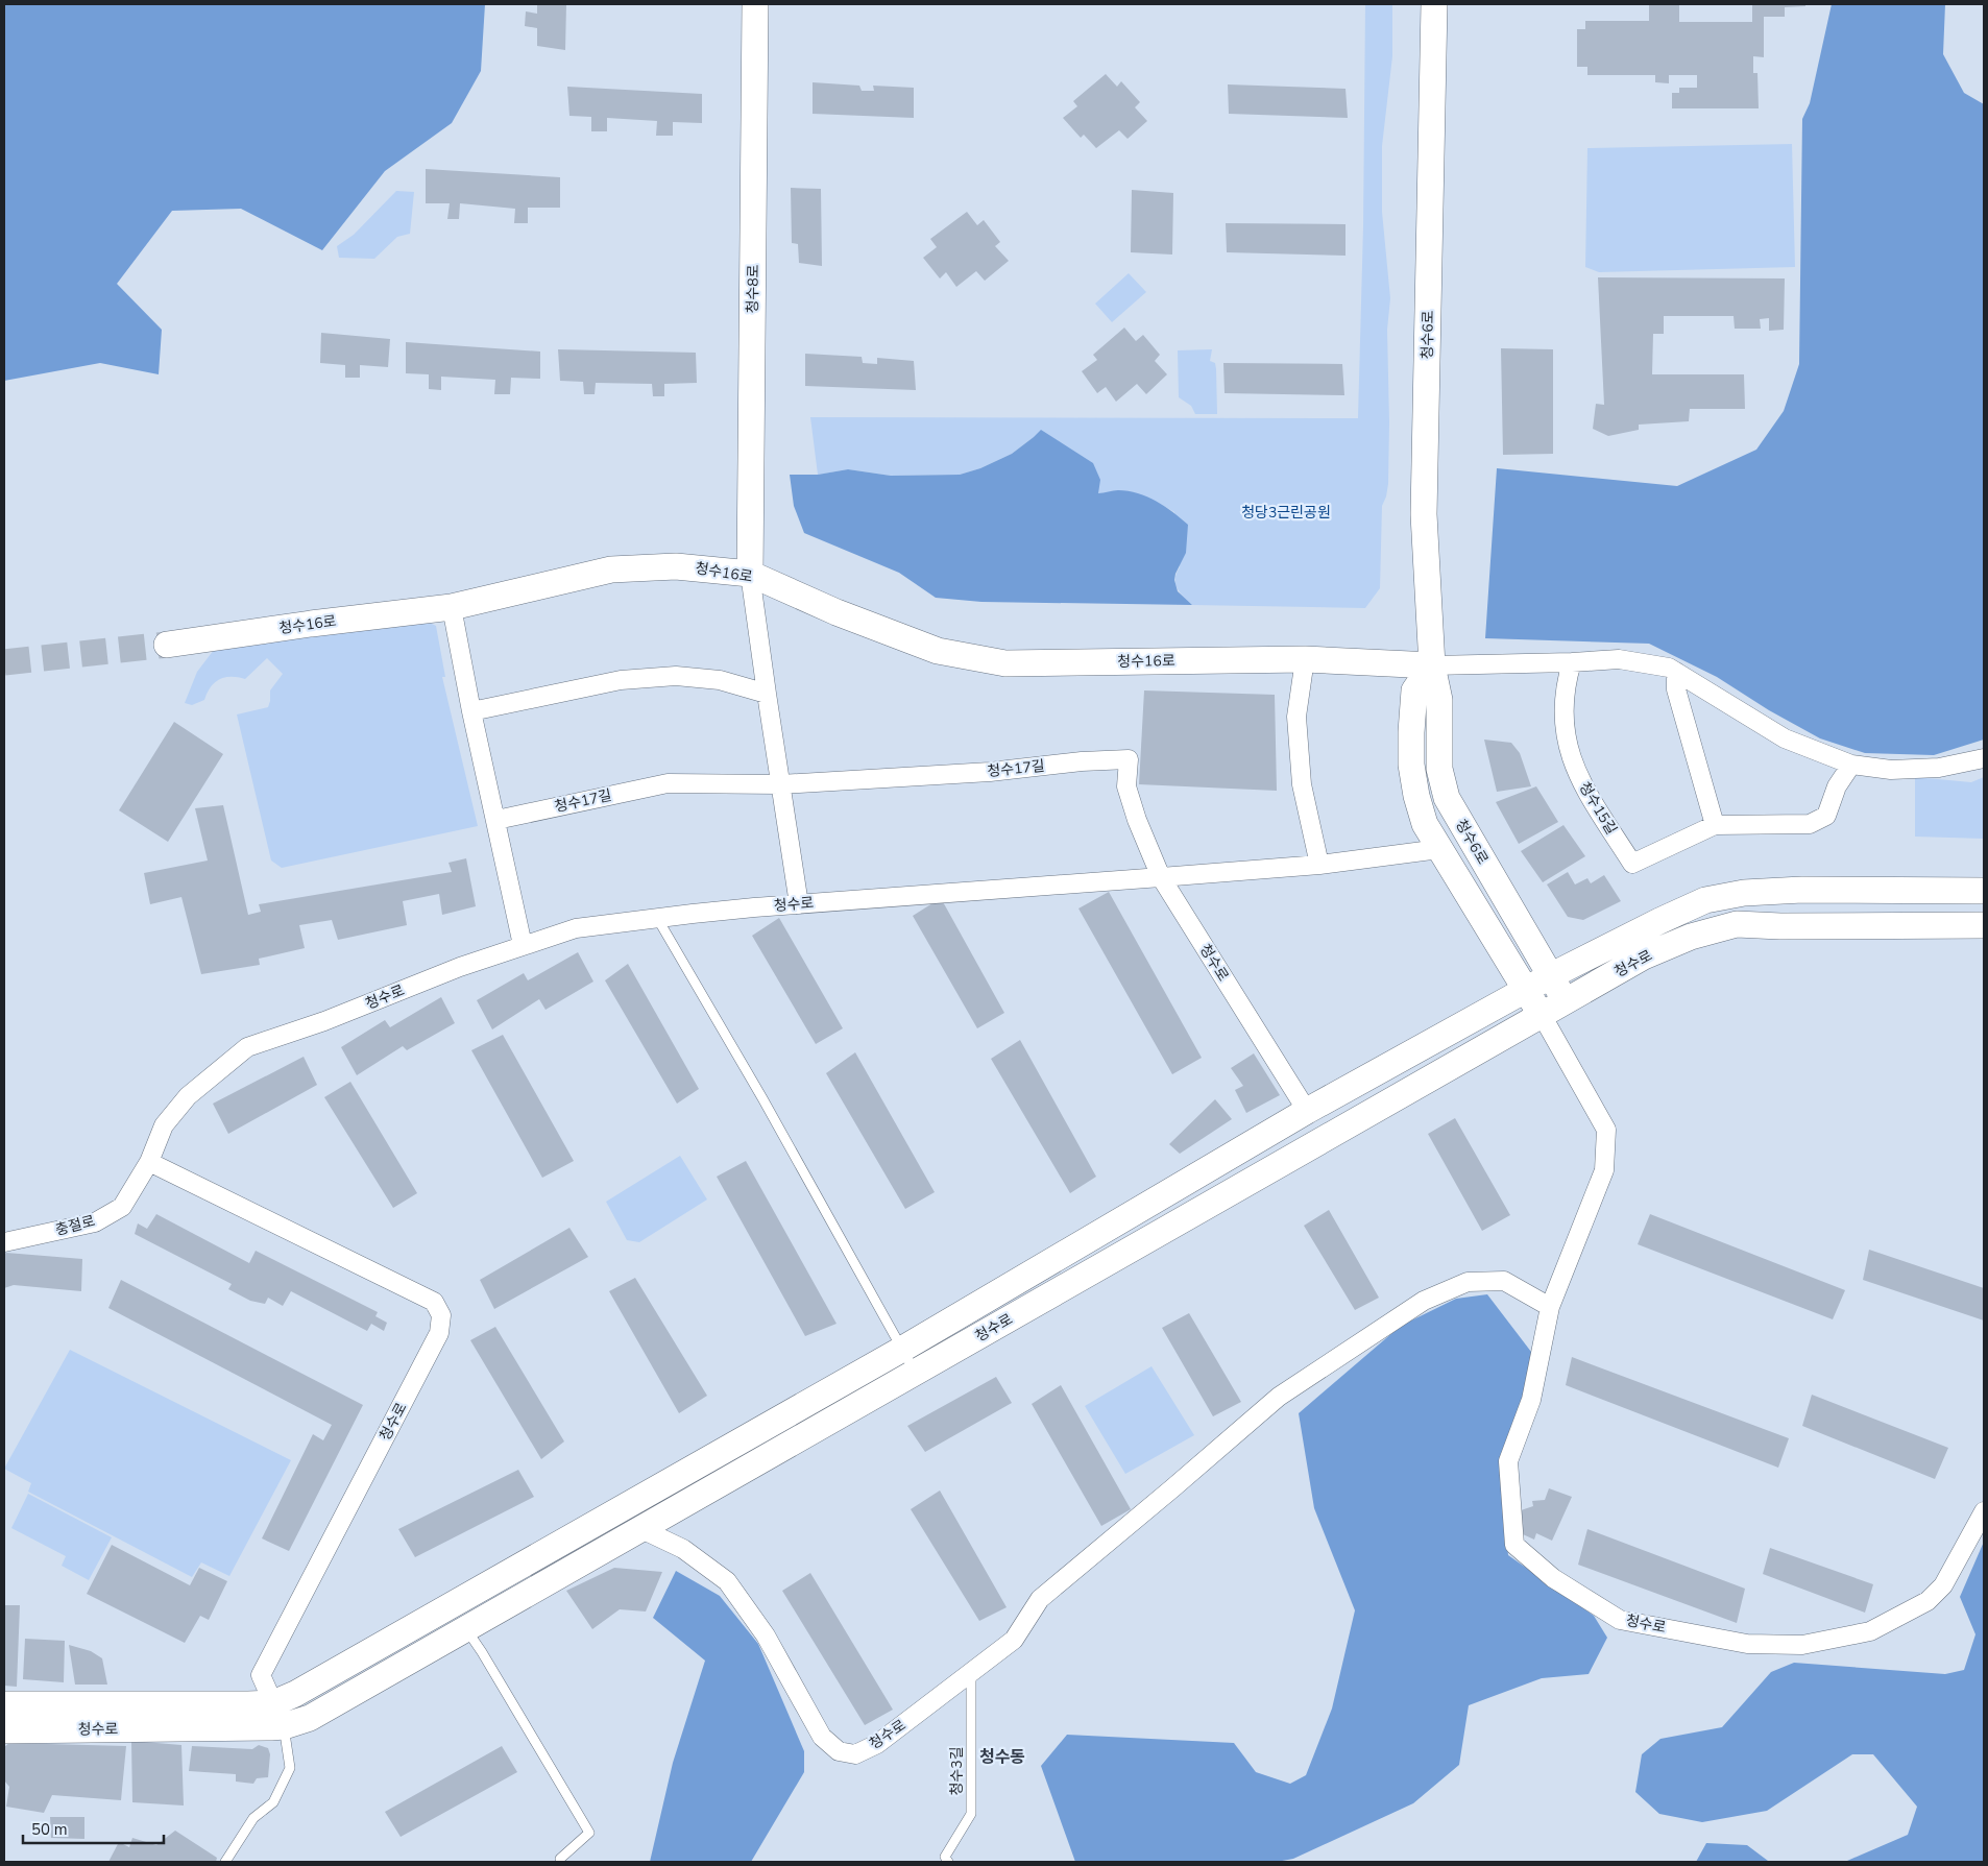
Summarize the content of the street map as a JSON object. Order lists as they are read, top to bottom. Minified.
{"streets":{"street":["청수8로","청수6로","청수16로","청수17길","청수15길","청수로","충절로"],"lane":["청수3길"]},"crossings":[["청수8로","청수16로"],["청수6로","청수16로"],["청수6로","청수로"],["청수17길","청수로"],["청수로","충절로"],["청수로","청수3길"]],"districts":["청수동"],"parks":["청당3근린공원"],"scale_bar":"50 m"}
